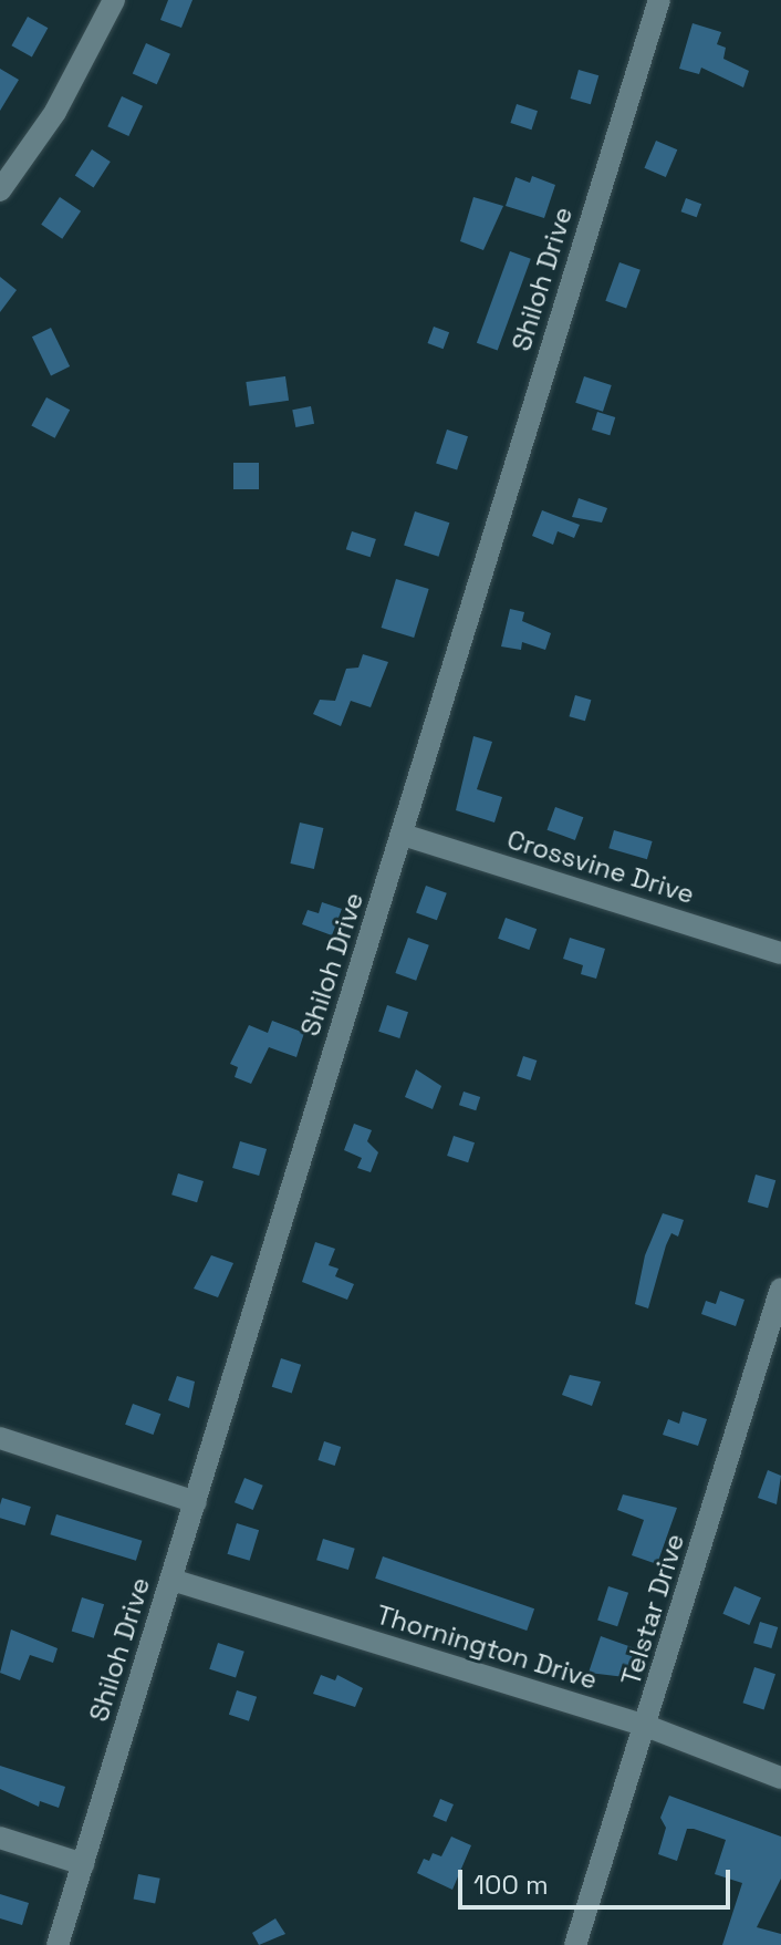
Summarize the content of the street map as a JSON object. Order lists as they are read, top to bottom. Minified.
{"streets":{"street":["Shiloh Drive","Crossvine Drive","Telstar Drive","Thornington Drive"]},"crossings":[["Shiloh Drive","Crossvine Drive"],["Shiloh Drive","Thornington Drive"],["Telstar Drive","Thornington Drive"]],"scale_bar":"100 m"}
